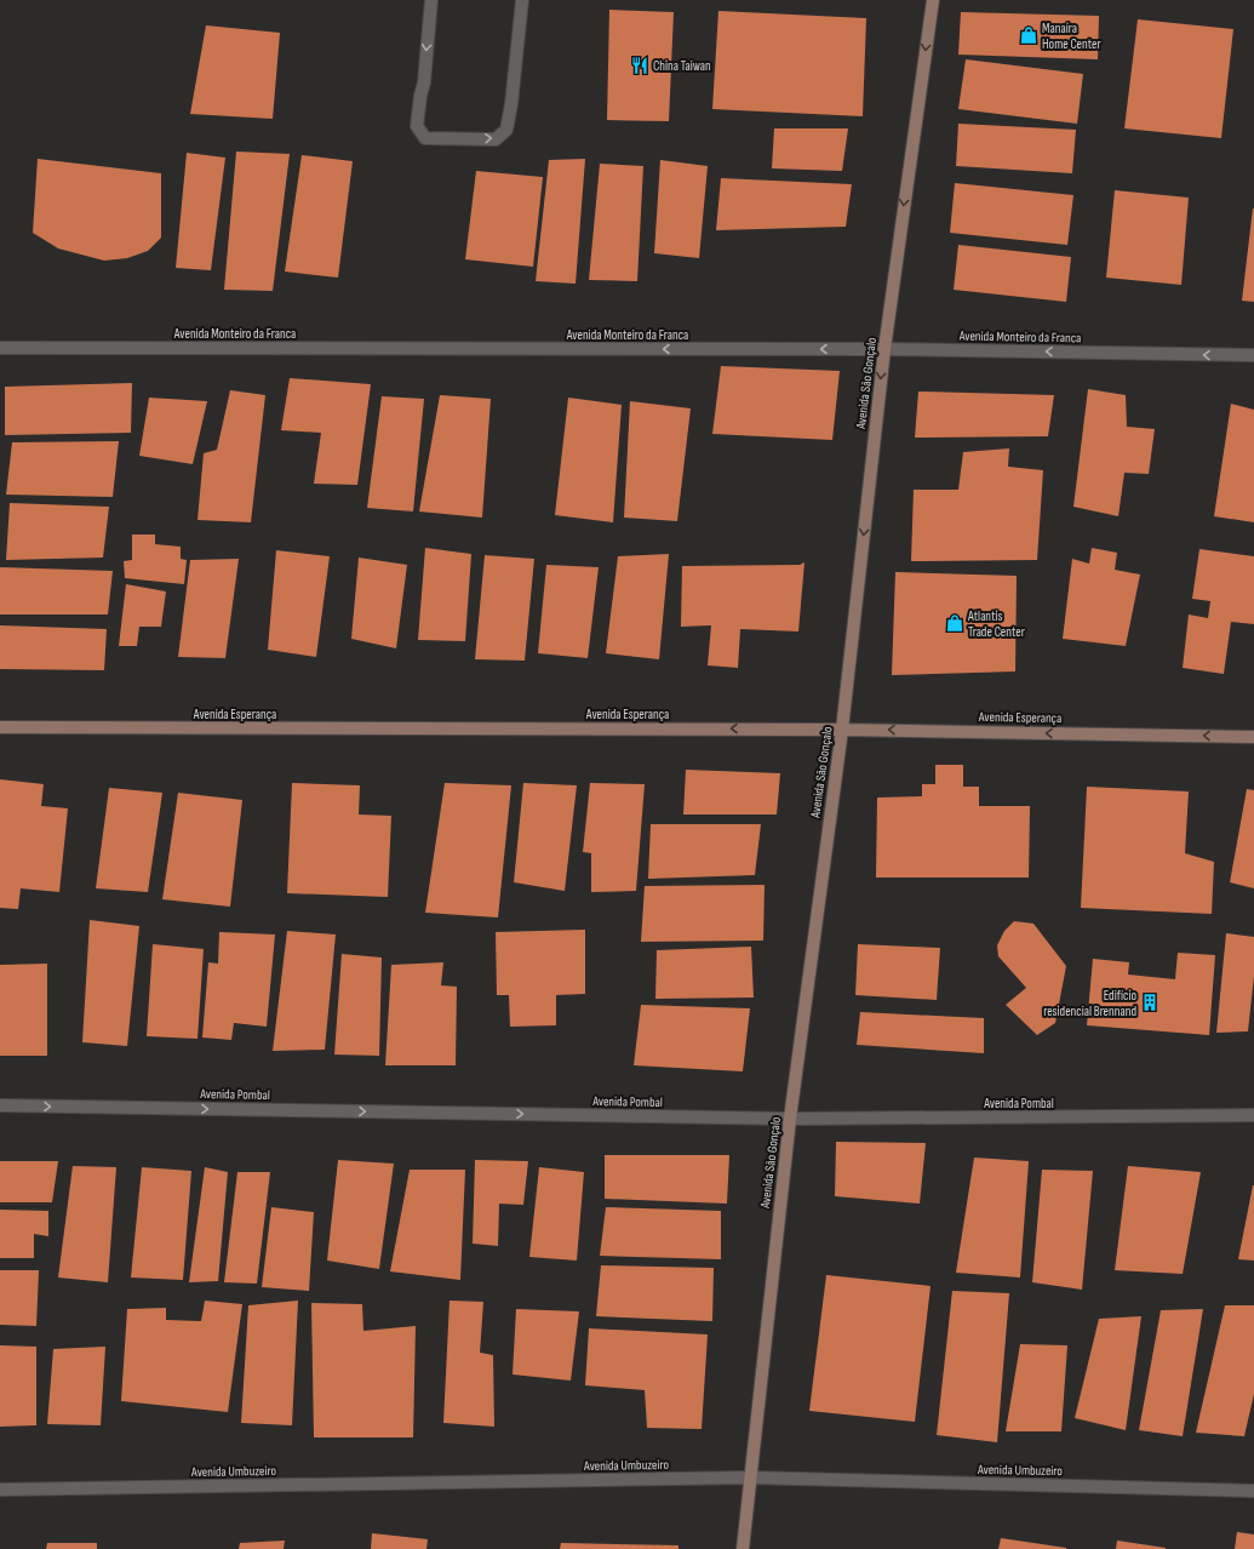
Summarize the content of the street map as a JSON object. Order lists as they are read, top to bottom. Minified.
{"streets":{"street":["Avenida Monteiro da Franca","Avenida São Gonçalo","Avenida Esperança","Avenida Pombal","Avenida Umbuzeiro"]},"crossings":[["Avenida Monteiro da Franca","Avenida São Gonçalo"],["Avenida São Gonçalo","Avenida Esperança"],["Avenida São Gonçalo","Avenida Pombal"],["Avenida São Gonçalo","Avenida Umbuzeiro"]],"one_way":["Avenida Monteiro da Franca","Avenida São Gonçalo","Avenida Esperança","Avenida Pombal"],"places":{"shop":["Manaíra Home Center","Atlantis Trade Center"],"restaurant":["China Taiwan"],"building":["Edifício residencial Brennand"]}}
